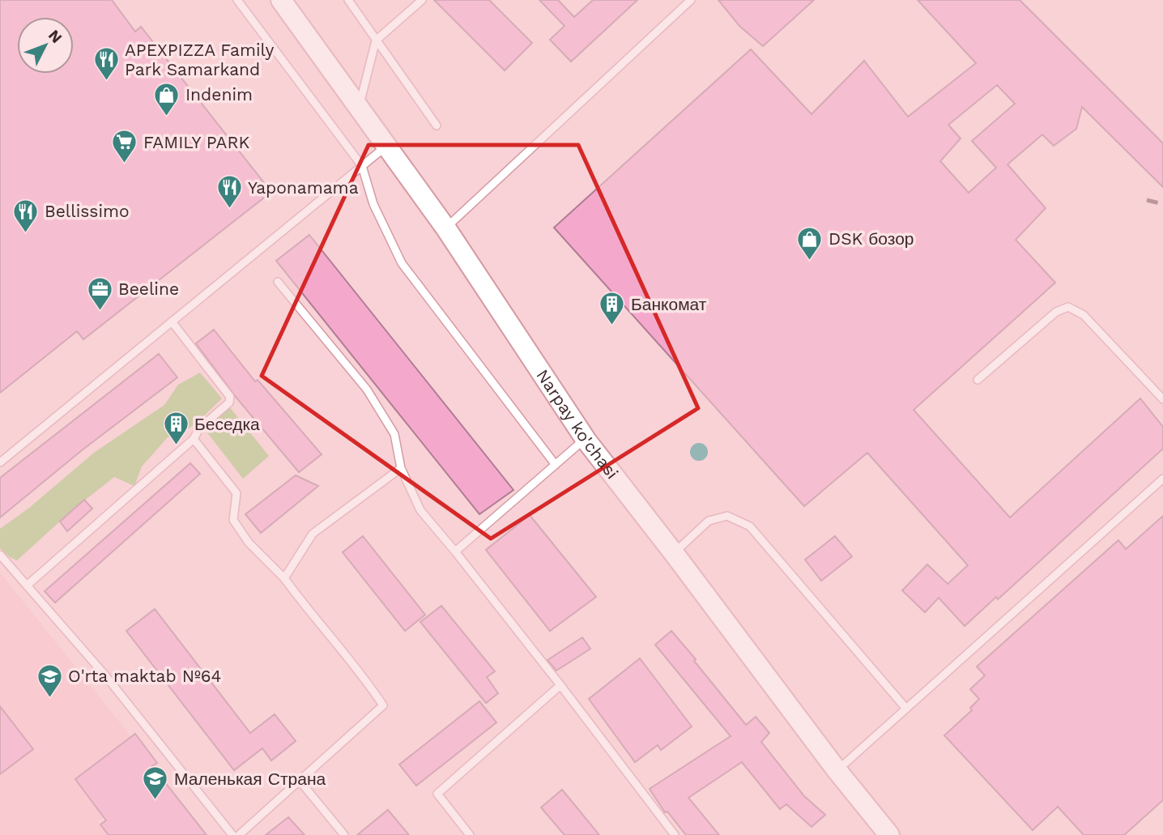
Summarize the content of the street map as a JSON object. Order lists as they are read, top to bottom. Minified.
{"streets":{"main road":["Narpay ko'chasi"]},"places":{"restaurant":["APEXPIZZA Family Park Samarkand","Yaponamama","Bellissimo"],"shop":["Indenim","DSK бозор"],"supermarket":["FAMILY PARK"],"office":["Beeline"],"building":["Банкомат","Беседка"],"school or university":["O'rta maktab №64","Маленькая Страна"]},"north":"top right"}
